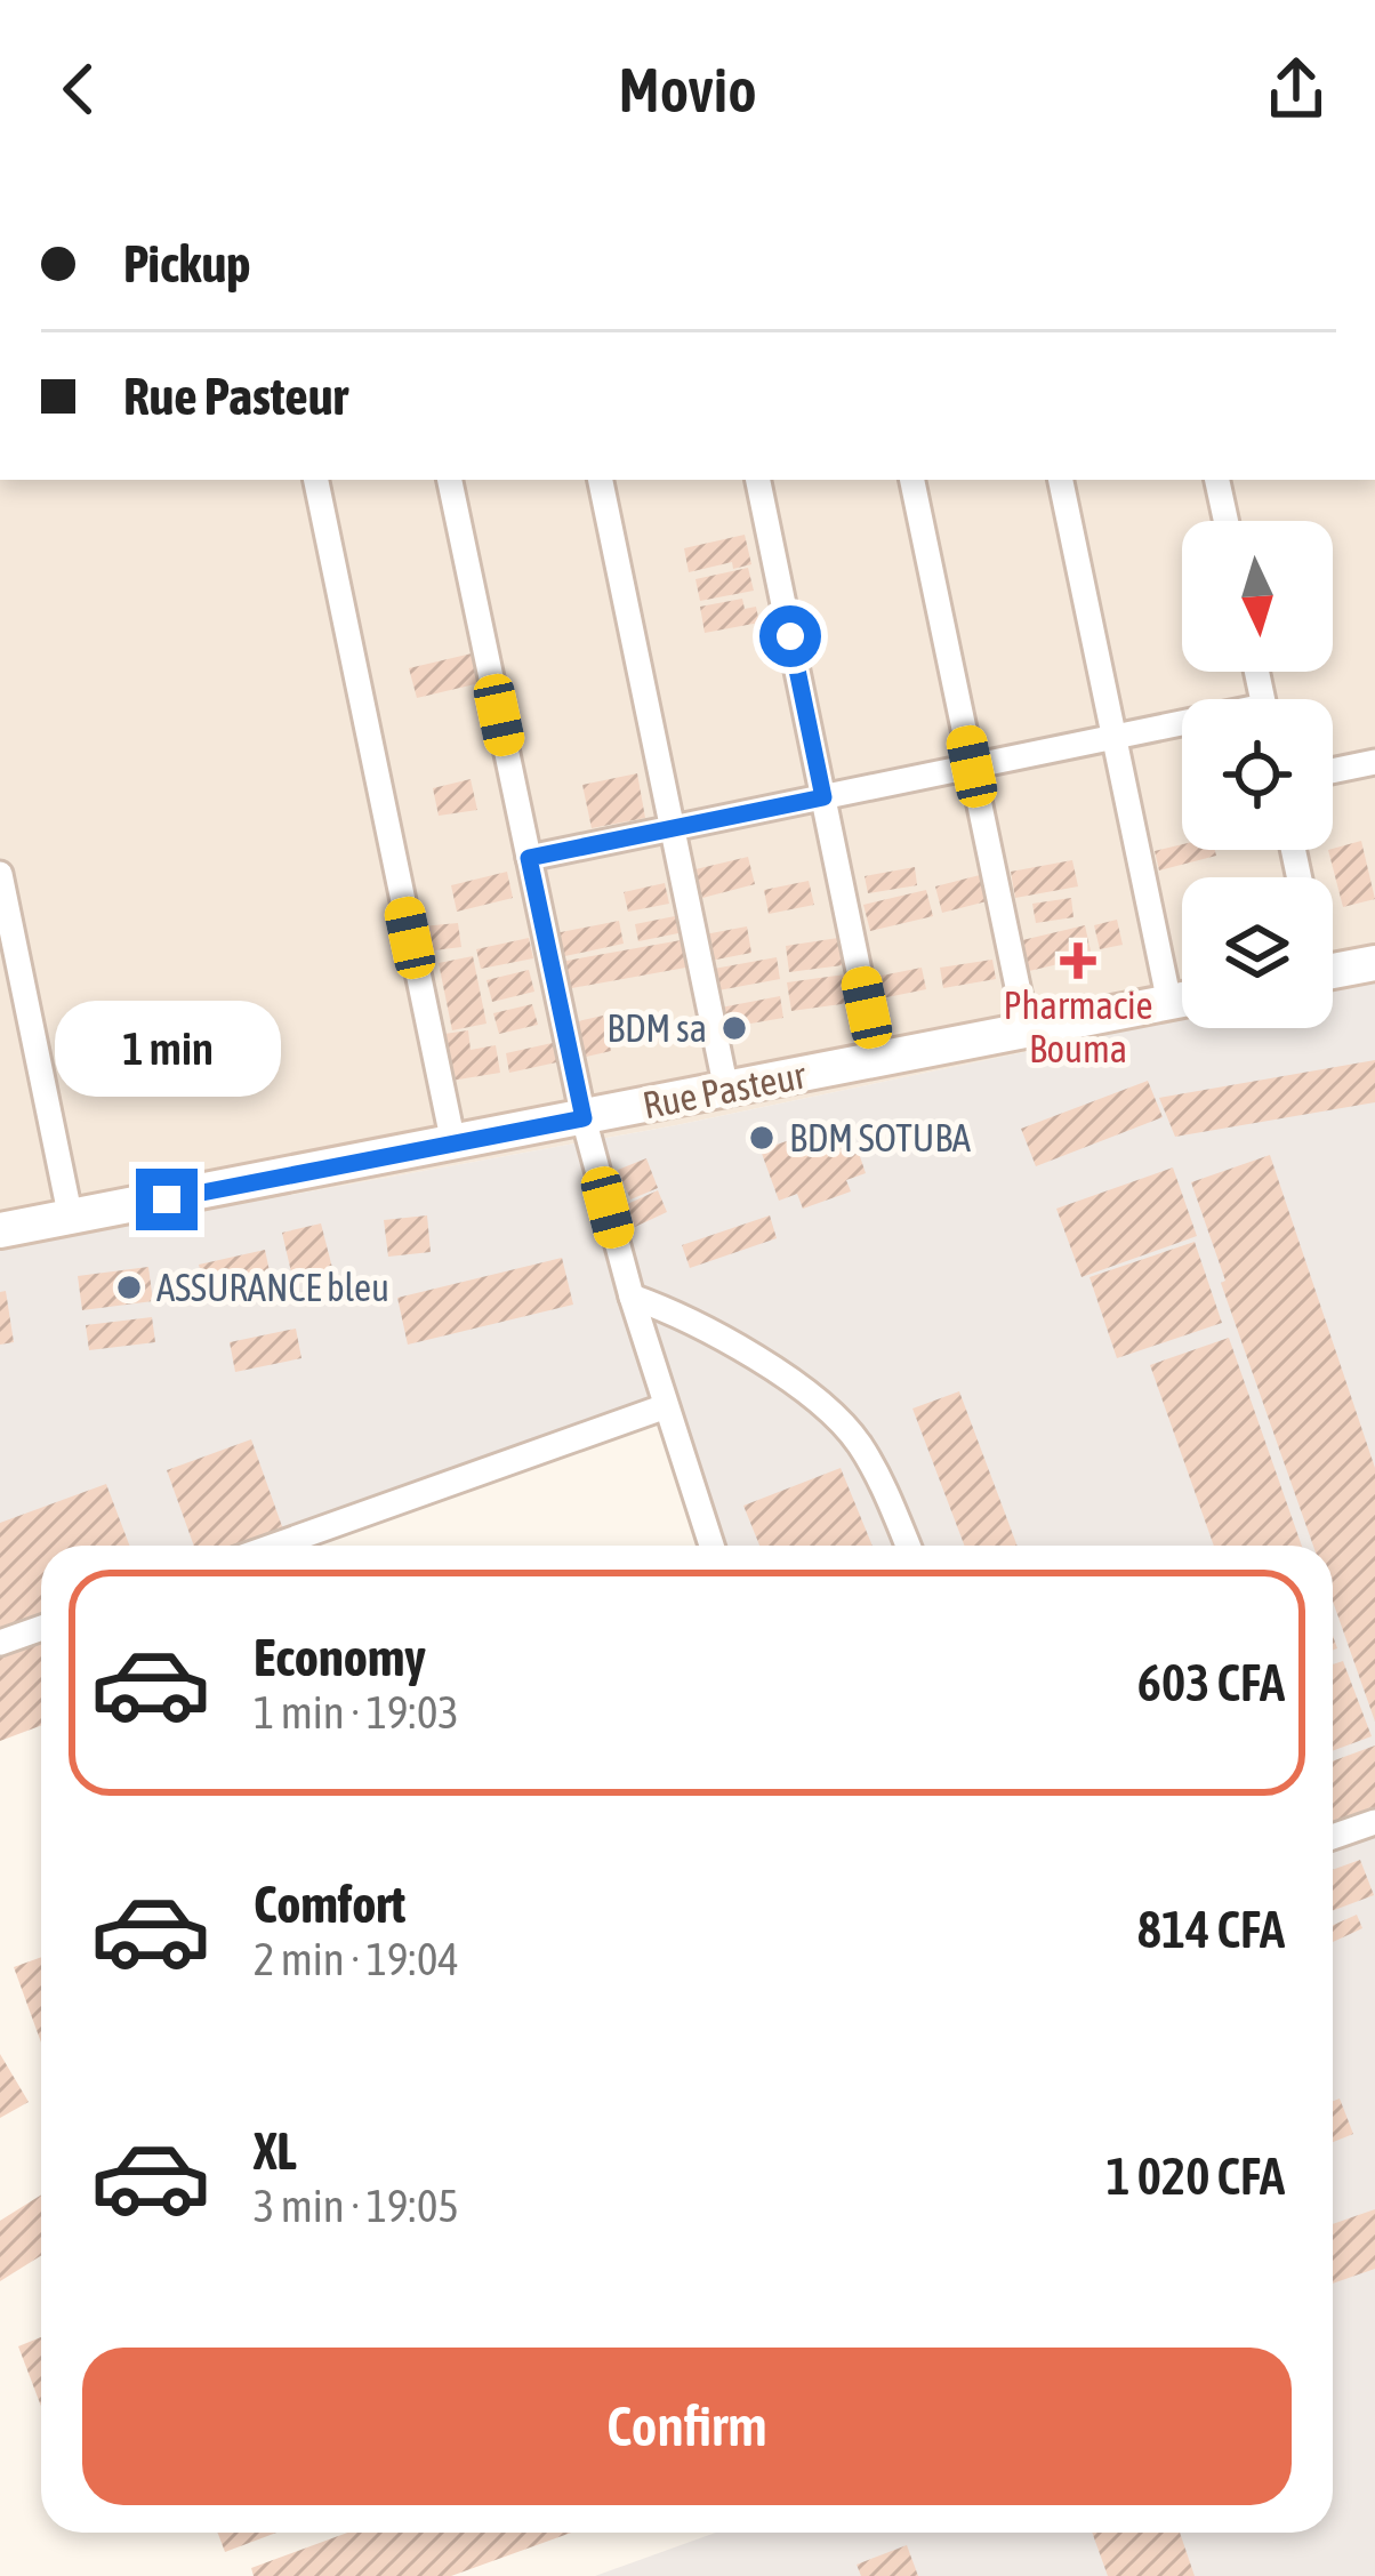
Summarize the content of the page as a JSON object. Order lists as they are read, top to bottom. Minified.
{"streets":{"main road":["Rue Pasteur"]},"places":{"health":["Pharmacie Bouma"],"other":["BDM sa","BDM SOTUBA","ASSURANCE bleu"]},"north":"bottom","page":{"header":"Movio","banner":["Pickup","Rue Pasteur"],"bubble":"1 min","list":[{"name":"Economy","note":"1 min · 19:03","value":"603 CFA"},{"name":"Comfort","note":"2 min · 19:04","value":"814 CFA"},{"name":"XL","note":"3 min · 19:05","value":"1 020 CFA"}],"buttons":"Confirm"}}
